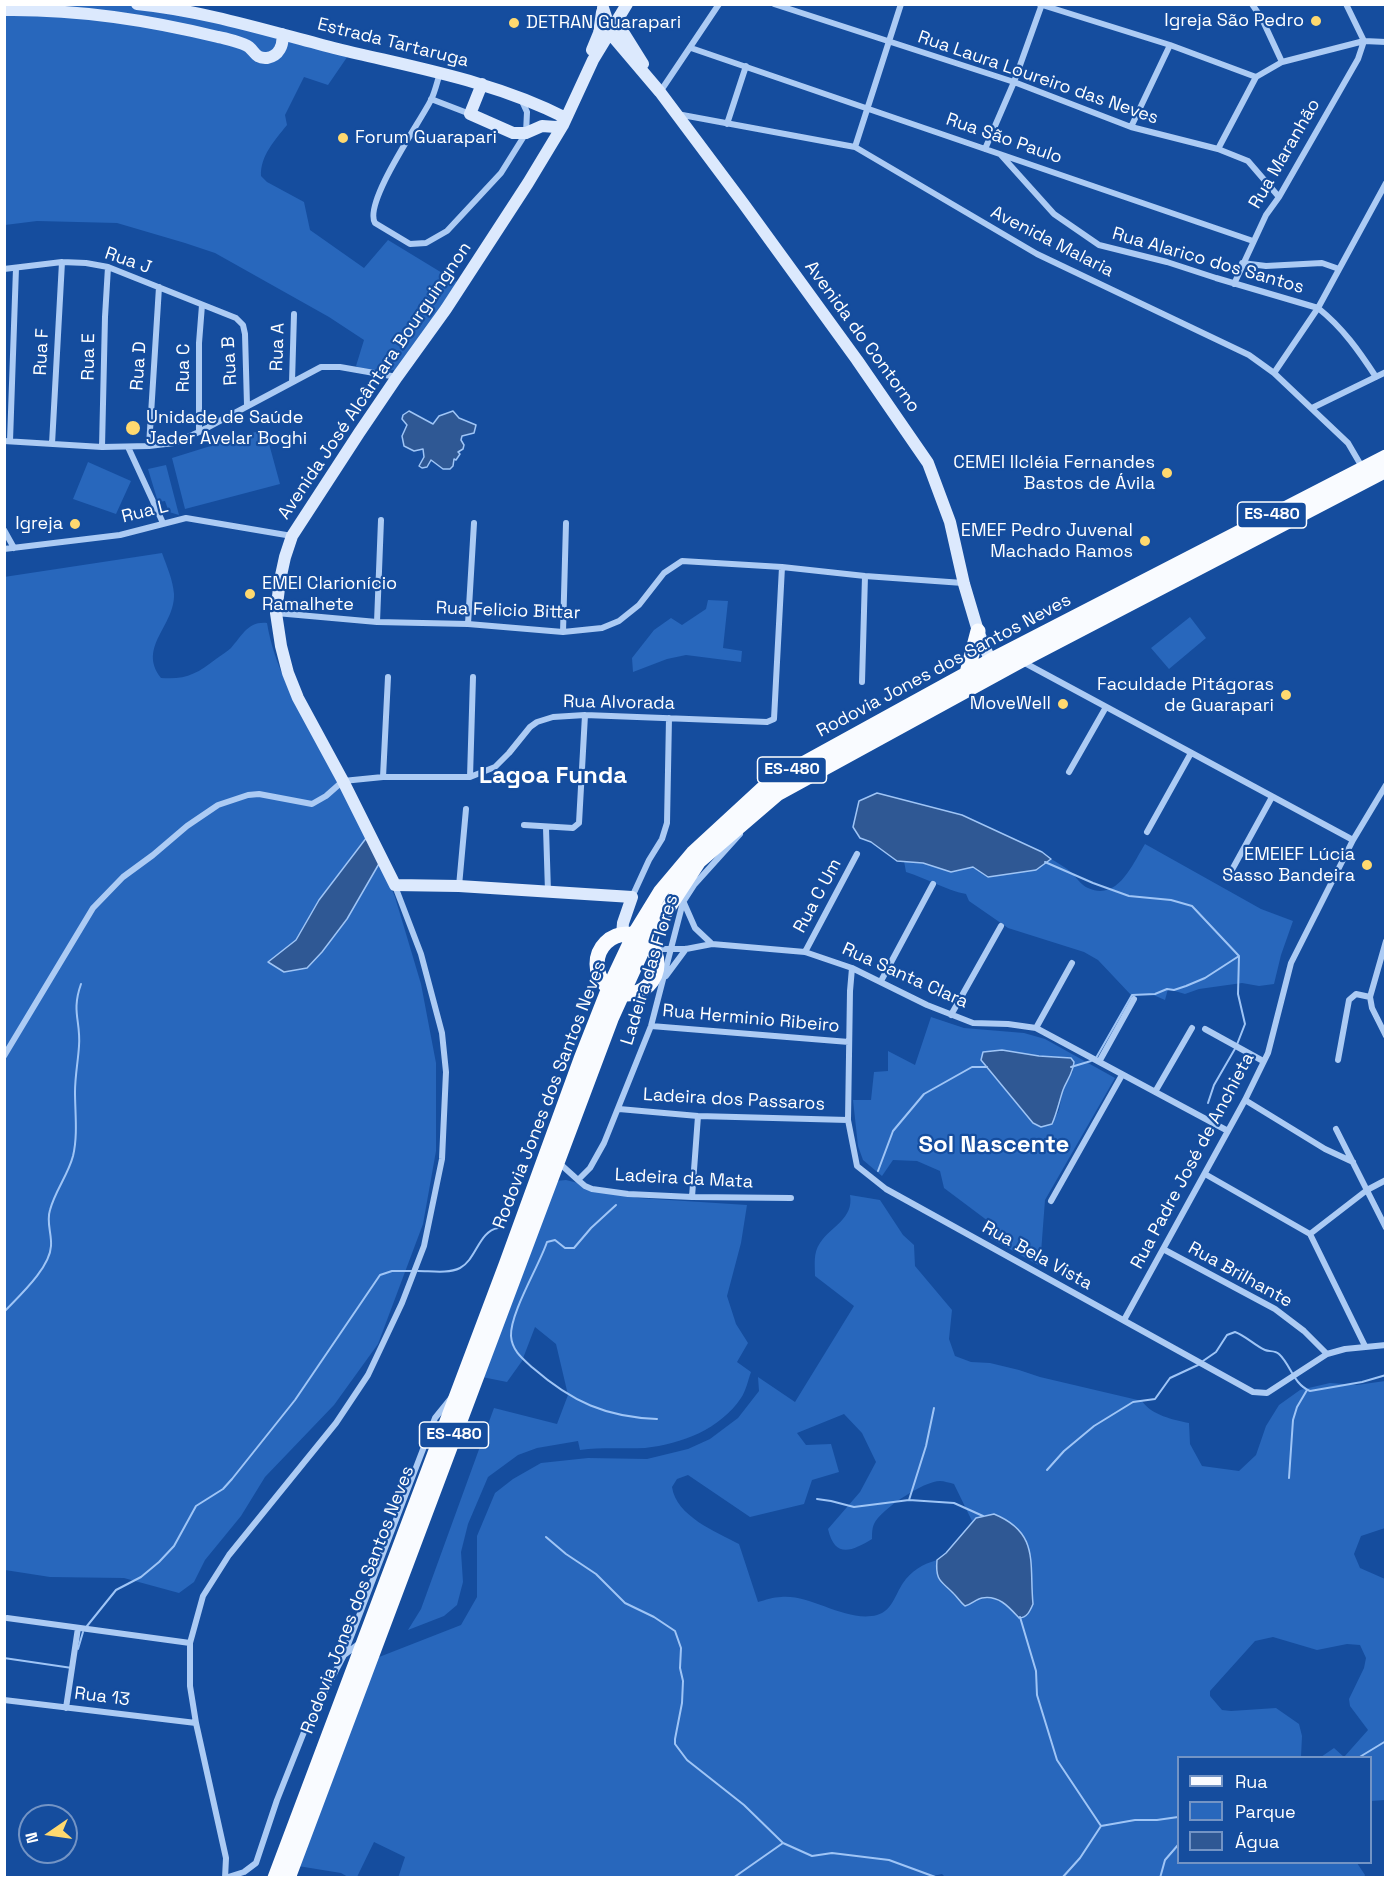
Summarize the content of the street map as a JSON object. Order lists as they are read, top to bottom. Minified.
{"streets":{"main road":["ES-480","Rodovia Jones dos Santos Neves"],"street":["Estrada Tartaruga","Rua Laura Loureiro das Neves","Rua São Paulo","Rua Maranhão","Avenida Malaria","Rua J","Rua Alarico dos Santos","Avenida do Contorno","Rua A","Rua F","Rua E","Rua B","Rua D","Rua C","Avenida José Alcântara Bourguingnon","Rua L","Rua Felicio Bittar","Rua Alvorada","Rua C Um","Ladeira das Flores","Rua Santa Clara","Rua Herminio Ribeiro","Ladeira dos Passaros","Rua Padre José de Anchieta","Ladeira da Mata","Rua Bela Vista","Rua Brilhante","Rua 13"]},"crossings":[["Estrada Tartaruga","Avenida José Alcântara Bourguingnon"],["Rua Laura Loureiro das Neves","Rua Maranhão"],["Rua São Paulo","Rua Maranhão"],["Rua São Paulo","Rua Alarico dos Santos"],["Rua Maranhão","Rua Alarico dos Santos"],["Avenida Malaria","Avenida do Contorno"],["Avenida Malaria","Rodovia Jones dos Santos Neves"],["Rua J","Rua F"],["Rua J","Rua E"],["Rua J","Rua B"],["Rua J","Rua D"],["Rua J","Rua C"],["Avenida do Contorno","Avenida José Alcântara Bourguingnon"],["Avenida do Contorno","Rua Felicio Bittar"],["Avenida do Contorno","Rodovia Jones dos Santos Neves"],["Avenida José Alcântara Bourguingnon","Rua L"],["Avenida José Alcântara Bourguingnon","Rua Felicio Bittar"],["Avenida José Alcântara Bourguingnon","Rua Alvorada"],["Avenida José Alcântara Bourguingnon","Rua 13"],["Rua Felicio Bittar","Rua Alvorada"],["Rodovia Jones dos Santos Neves","Ladeira das Flores"],["Rodovia Jones dos Santos Neves","Rua Santa Clara"],["Rua C Um","Rua Santa Clara"],["Ladeira das Flores","Rua Santa Clara"],["Ladeira das Flores","Rua Herminio Ribeiro"],["Ladeira das Flores","Ladeira dos Passaros"],["Ladeira das Flores","Ladeira da Mata"],["Rua Santa Clara","Rua Padre José de Anchieta"],["Rua Santa Clara","Rua Bela Vista"],["Rua Herminio Ribeiro","Rua Bela Vista"],["Ladeira dos Passaros","Rua Bela Vista"],["Rua Padre José de Anchieta","Rua Bela Vista"],["Rua Padre José de Anchieta","Rua Brilhante"],["Rua Bela Vista","Rua Brilhante"]],"districts":["Lagoa Funda","Sol Nascente"],"places":["Igreja São Pedro","DETRAN Guarapari","Forum Guarapari","Unidade de Saúde Jader Avelar Boghi","CEMEI Ilcléia Fernandes Bastos de Ávila","Igreja","EMEF Pedro Juvenal Machado Ramos","EMEI Clarionício Ramalhete","Faculdade Pitágoras de Guarapari","MoveWell","EMEIEF Lúcia Sasso Bandeira"],"legend":["Rua","Parque","Água"],"north":"left"}
